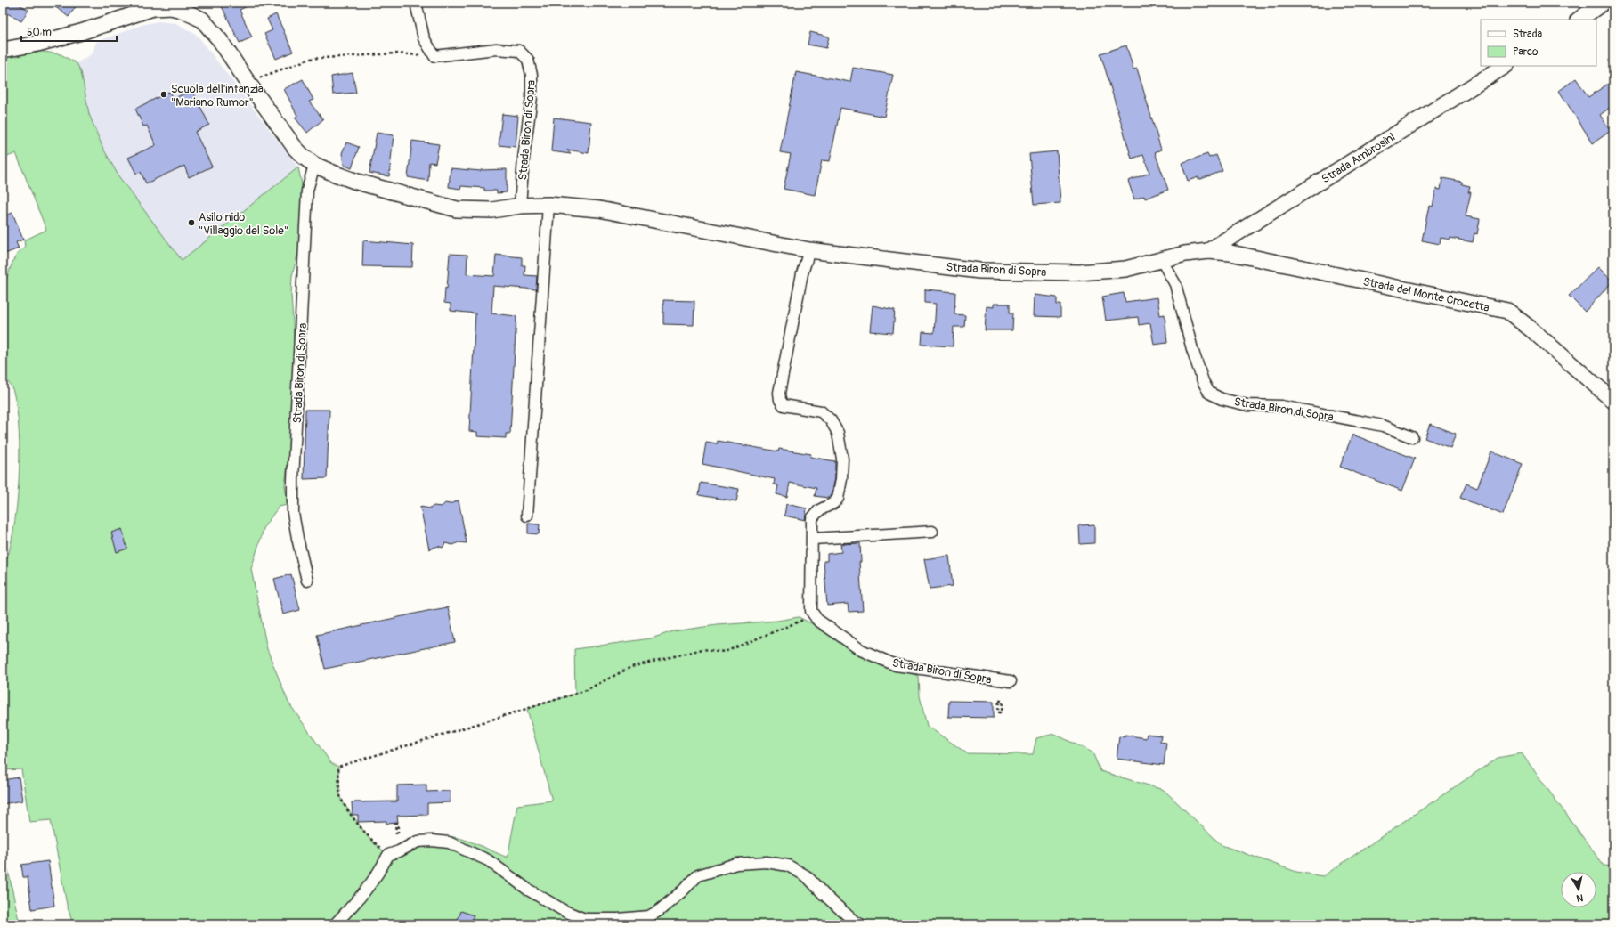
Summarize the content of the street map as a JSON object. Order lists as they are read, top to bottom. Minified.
{"streets":{"street":["Strada Biron di Sopra","Strada Ambrosini","Strada del Monte Crocetta"]},"crossings":[["Strada Biron di Sopra","Strada Ambrosini"],["Strada Biron di Sopra","Strada del Monte Crocetta"],["Strada Ambrosini","Strada del Monte Crocetta"]],"places":["Scuola dell'infanzia \"Mariano Rumor\"","Asilo nido \"Villaggio del Sole\""],"legend":["Strada","Parco"],"scale_bar":"50 m","north":"bottom"}
